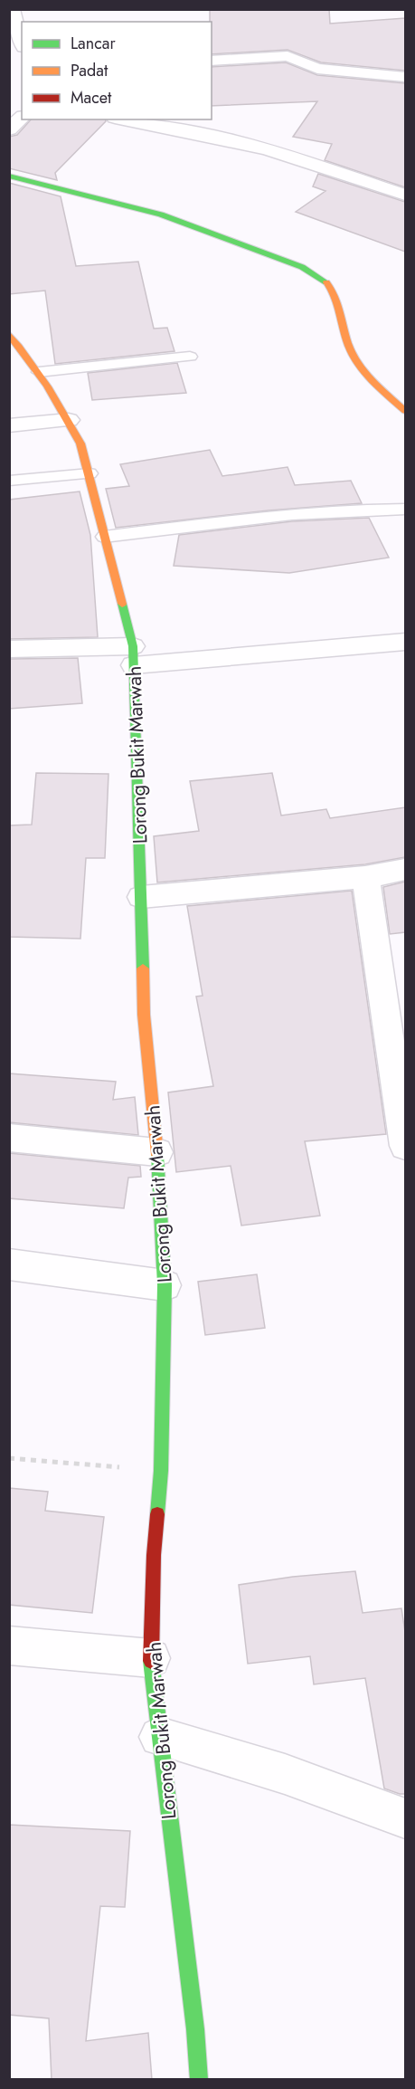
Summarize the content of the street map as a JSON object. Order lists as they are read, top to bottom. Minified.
{"streets":{"street":["Lorong Bukit Marwah"]},"legend":["Lancar","Padat","Macet"]}
